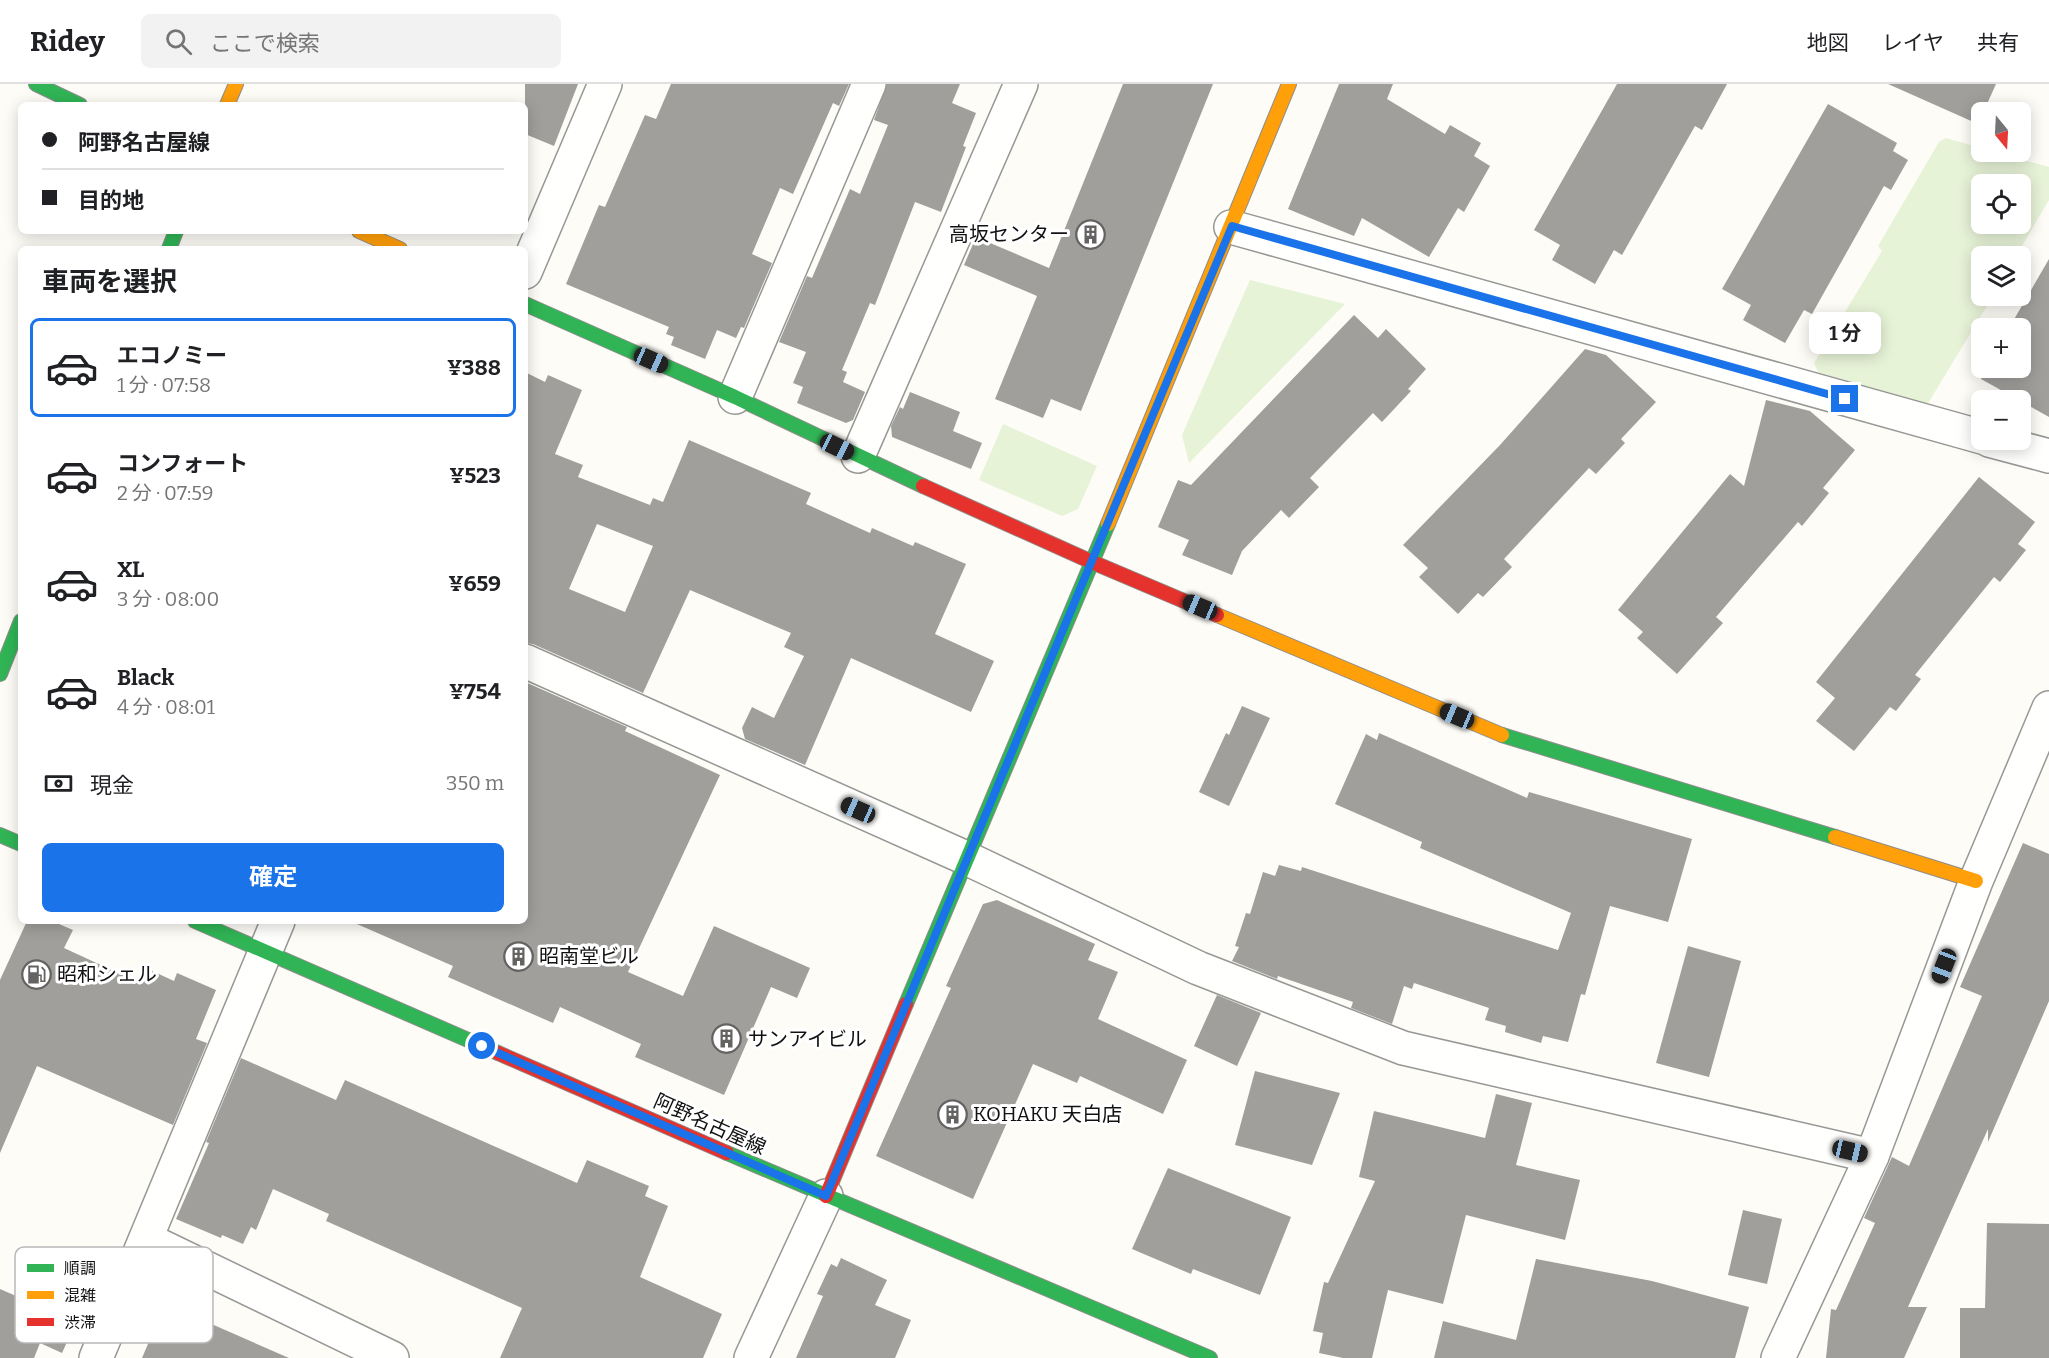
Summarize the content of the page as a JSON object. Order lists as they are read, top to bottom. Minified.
{"streets":{"street":["阿野名古屋線"]},"places":{"building":["高坂センター","昭南堂ビル","サンアイビル","KOHAKU 天白店"],"fuel station":["昭和シェル"]},"legend":["順調","混雑","渋滞"],"north":"bottom","page":{"header":"Ridey","search":"ここで検索","nav":["地図","レイヤ","共有"],"map_buttons":["+","−"],"banner":["阿野名古屋線","目的地"],"heading":"車両を選択","bubble":"1 分","list":[{"name":"エコノミー","note":"1 分 · 07:58","value":"¥388"},{"name":"コンフォート","note":"2 分 · 07:59","value":"¥523"},{"name":"XL","note":"3 分 · 08:00","value":"¥659"},{"name":"Black","note":"4 分 · 08:01","value":"¥754"}],"pay":["現金","350 m"],"buttons":"確定"}}
